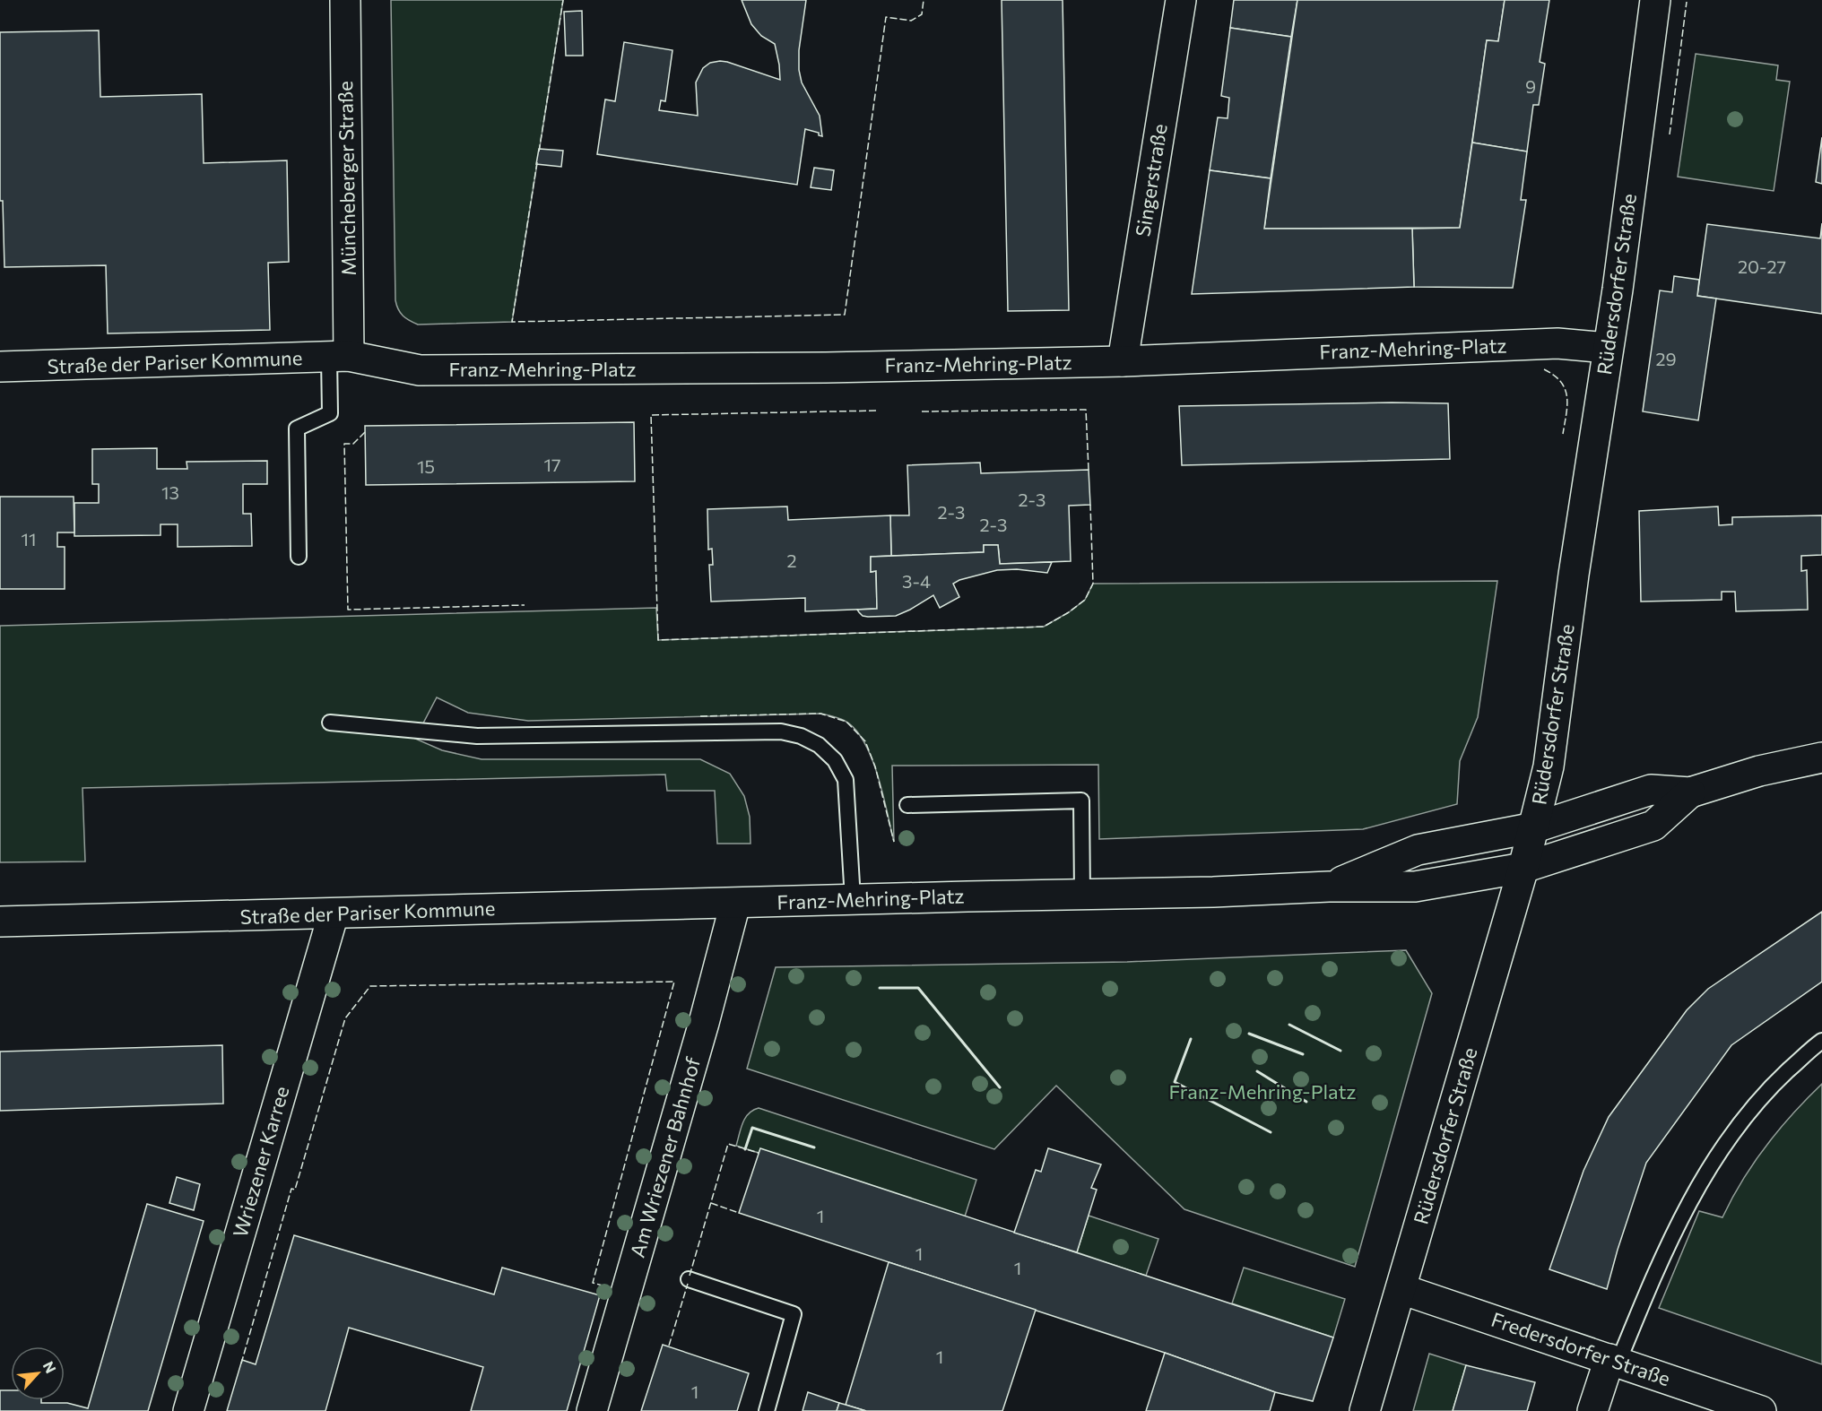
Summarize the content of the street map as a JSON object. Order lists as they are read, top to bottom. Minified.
{"streets":{"street":["Müncheberger Straße","Singerstraße","Rüdersdorfer Straße","Franz-Mehring-Platz","Straße der Pariser Kommune","Am Wriezener Bahnhof","Wriezener Karree","Fredersdorfer Straße"]},"crossings":[["Müncheberger Straße","Franz-Mehring-Platz"],["Müncheberger Straße","Straße der Pariser Kommune"],["Singerstraße","Franz-Mehring-Platz"],["Rüdersdorfer Straße","Franz-Mehring-Platz"],["Rüdersdorfer Straße","Fredersdorfer Straße"],["Franz-Mehring-Platz","Straße der Pariser Kommune"],["Franz-Mehring-Platz","Am Wriezener Bahnhof"],["Straße der Pariser Kommune","Am Wriezener Bahnhof"],["Straße der Pariser Kommune","Wriezener Karree"]],"parks":["Franz-Mehring-Platz"],"house_numbers":["9","20-27","29","17","15","13","2-3","2-3","2-3","11","2","3-4","1","1","1","1","1"],"north":"top right"}
